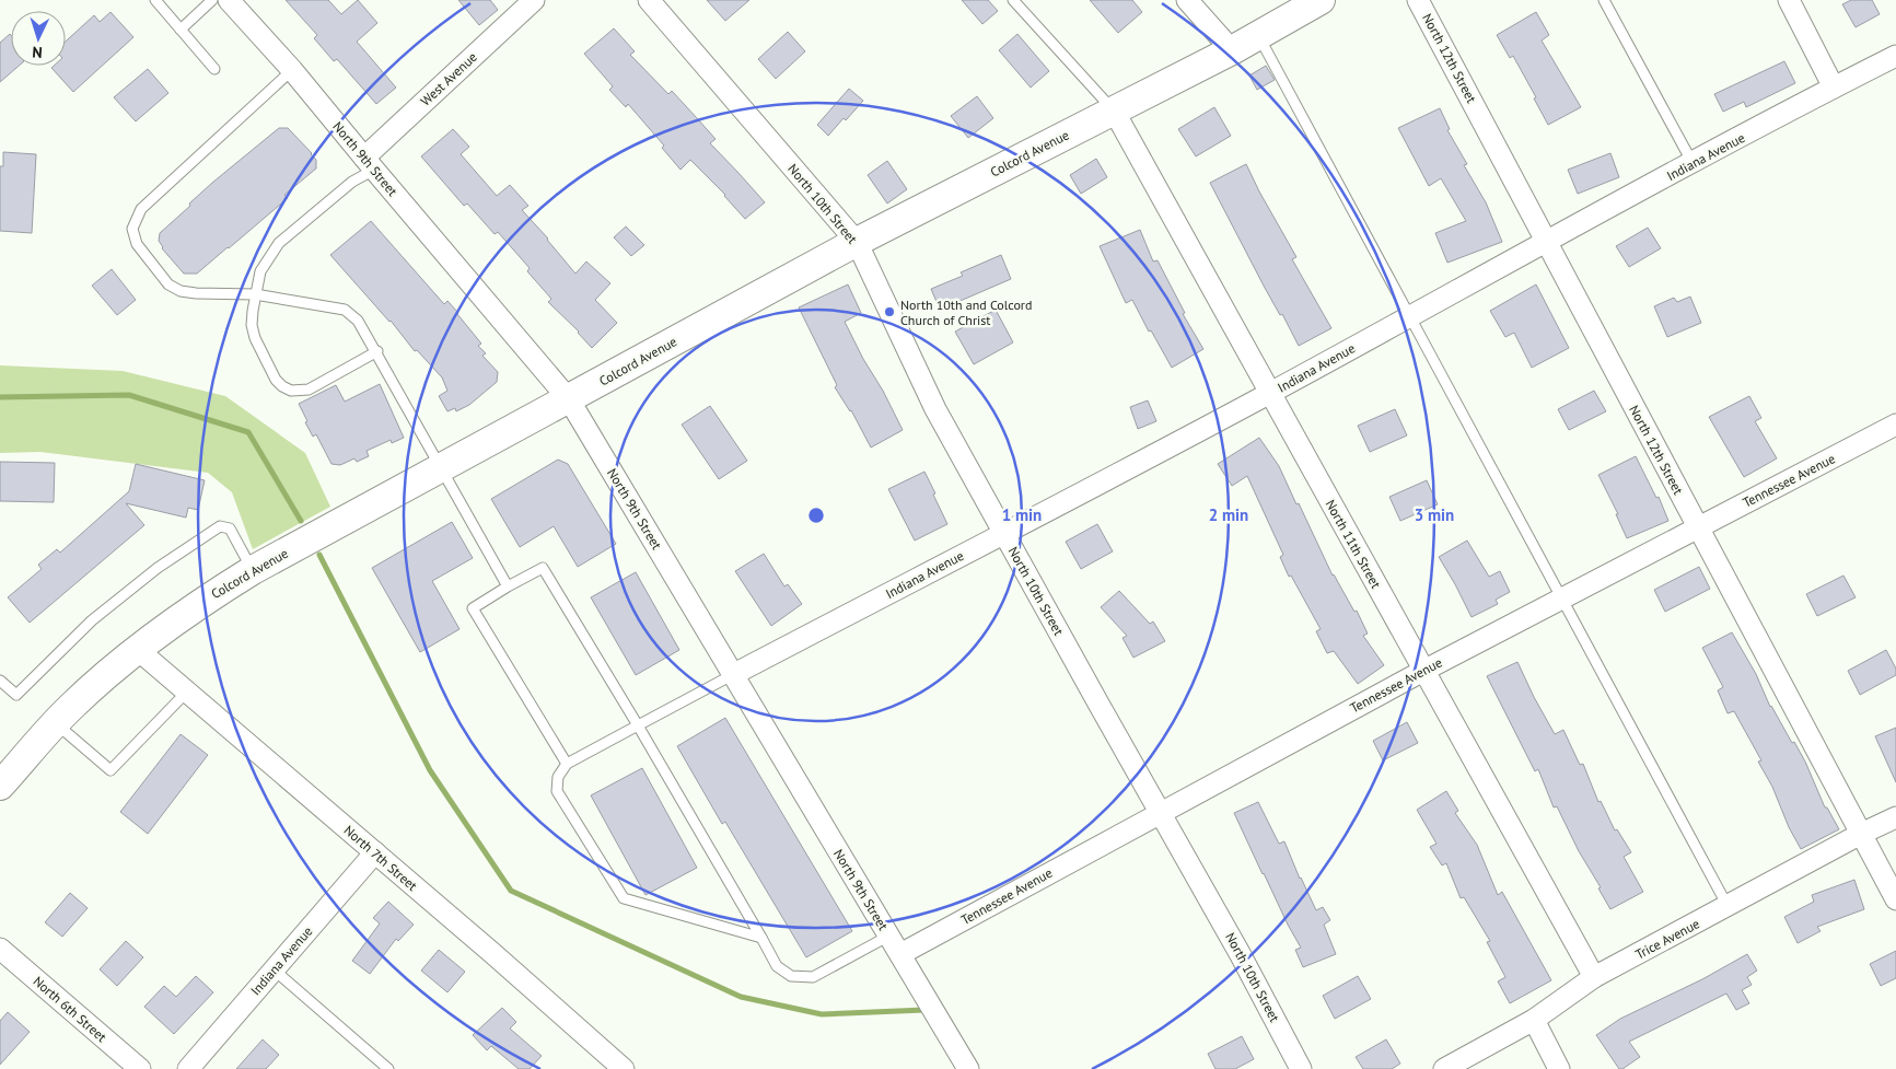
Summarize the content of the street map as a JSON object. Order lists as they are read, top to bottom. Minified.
{"streets":{"street":["North 12th Street","West Avenue","Colcord Avenue","Indiana Avenue","North 9th Street","North 10th Street","Tennessee Avenue","North 11th Street","North 7th Street","Trice Avenue","North 6th Street"]},"crossings":[["North 12th Street","Indiana Avenue"],["North 12th Street","Tennessee Avenue"],["North 12th Street","Trice Avenue"],["West Avenue","North 9th Street"],["Colcord Avenue","North 9th Street"],["Colcord Avenue","North 10th Street"],["Colcord Avenue","North 11th Street"],["Colcord Avenue","North 7th Street"],["Indiana Avenue","North 9th Street"],["Indiana Avenue","North 10th Street"],["Indiana Avenue","North 11th Street"],["Indiana Avenue","North 7th Street"],["North 9th Street","Tennessee Avenue"],["North 10th Street","Tennessee Avenue"],["Tennessee Avenue","North 11th Street"],["North 11th Street","Trice Avenue"]],"places":["North 10th and Colcord Church of Christ"],"north":"bottom","rings":["1 min","2 min","3 min"]}
